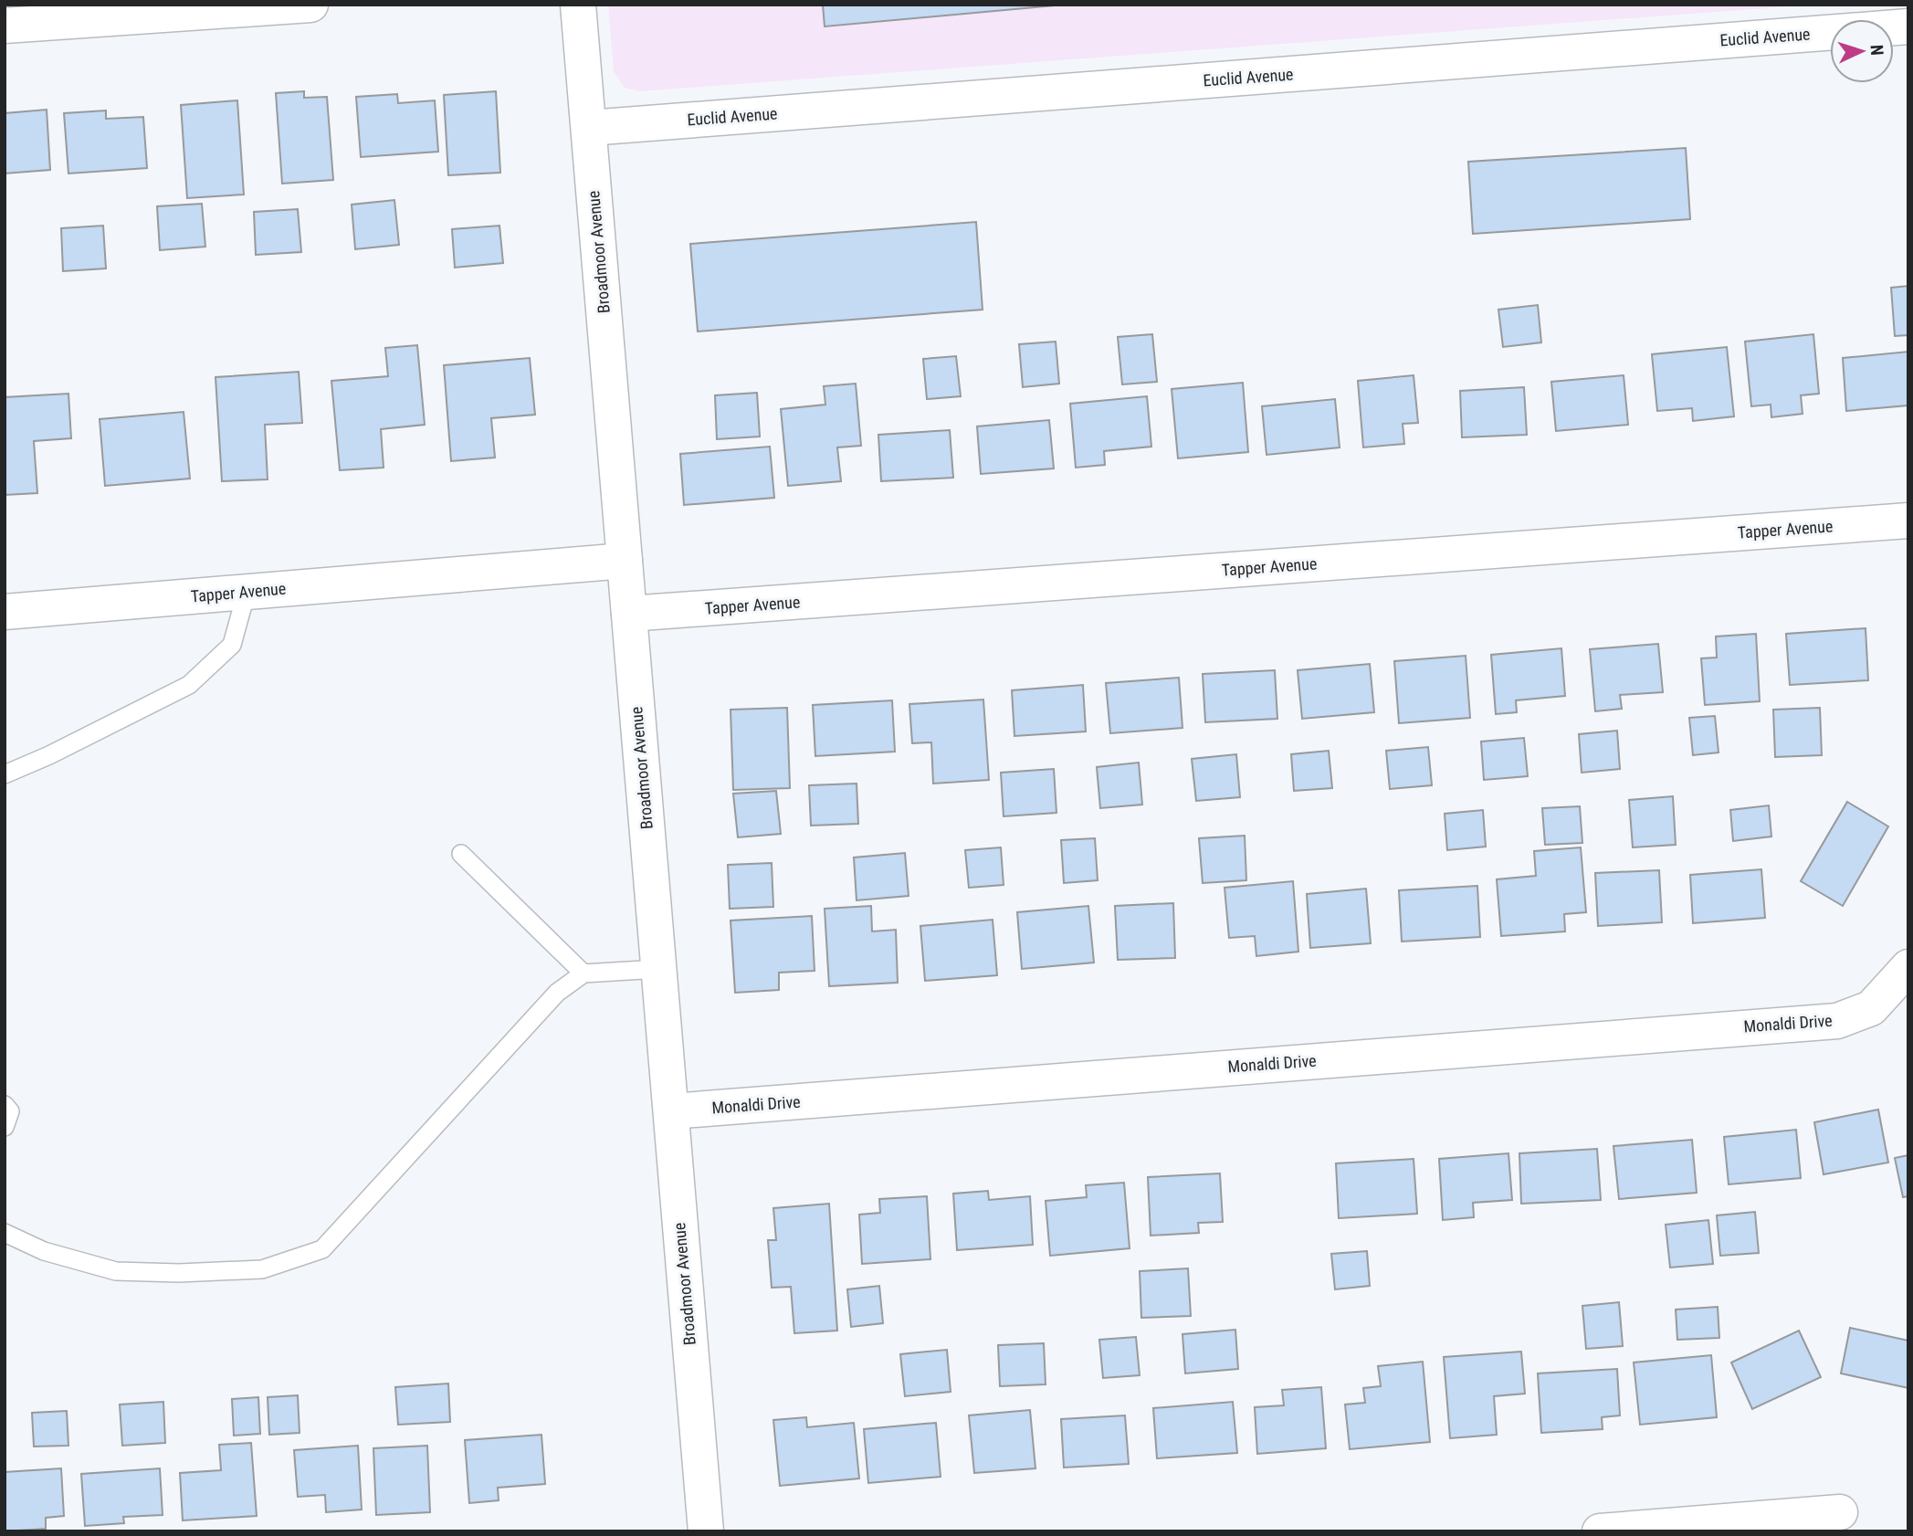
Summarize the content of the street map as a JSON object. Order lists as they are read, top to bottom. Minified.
{"streets":{"street":["Euclid Avenue","Broadmoor Avenue","Tapper Avenue","Monaldi Drive"]},"crossings":[["Euclid Avenue","Broadmoor Avenue"],["Broadmoor Avenue","Tapper Avenue"],["Broadmoor Avenue","Monaldi Drive"]],"north":"right"}
